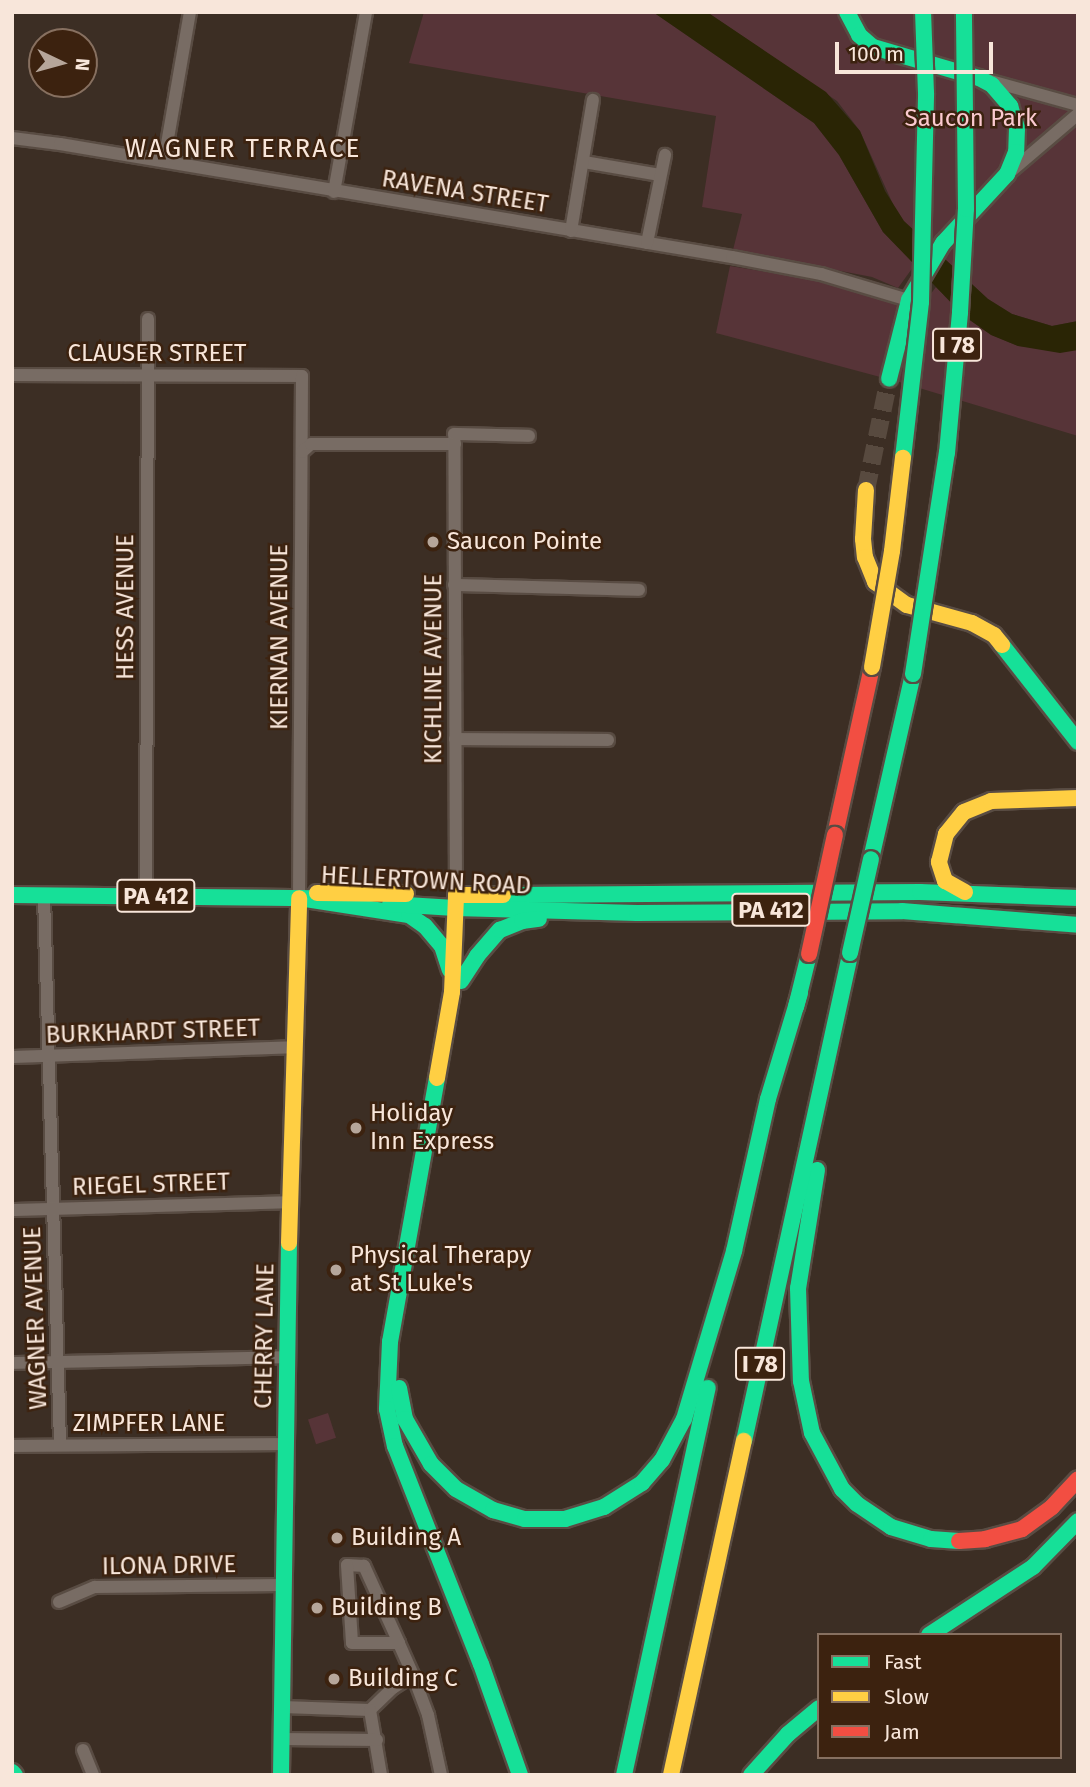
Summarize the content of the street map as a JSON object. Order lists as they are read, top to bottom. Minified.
{"streets":{"main road":["I 78","HELLERTOWN ROAD","PA 412","CHERRY LANE"],"street":["RAVENA STREET","CLAUSER STREET","HESS AVENUE","KIERNAN AVENUE","KICHLINE AVENUE","BURKHARDT STREET","RIEGEL STREET","WAGNER AVENUE","ZIMPFER LANE","ILONA DRIVE"]},"crossings":[["CLAUSER STREET","HESS AVENUE"],["CLAUSER STREET","KIERNAN AVENUE"],["HESS AVENUE","PA 412"],["KIERNAN AVENUE","HELLERTOWN ROAD"],["KIERNAN AVENUE","PA 412"],["KIERNAN AVENUE","CHERRY LANE"],["KICHLINE AVENUE","HELLERTOWN ROAD"],["HELLERTOWN ROAD","PA 412"],["HELLERTOWN ROAD","CHERRY LANE"],["PA 412","WAGNER AVENUE"],["PA 412","CHERRY LANE"],["BURKHARDT STREET","WAGNER AVENUE"],["BURKHARDT STREET","CHERRY LANE"],["RIEGEL STREET","WAGNER AVENUE"],["RIEGEL STREET","CHERRY LANE"],["WAGNER AVENUE","ZIMPFER LANE"],["CHERRY LANE","ZIMPFER LANE"],["CHERRY LANE","ILONA DRIVE"]],"districts":["WAGNER TERRACE"],"parks":["Saucon Park"],"places":["Saucon Pointe","Holiday Inn Express","Physical Therapy at St Luke's","Building A","Building B","Building C"],"legend":["Fast","Slow","Jam"],"scale_bar":"100 m","north":"right"}
